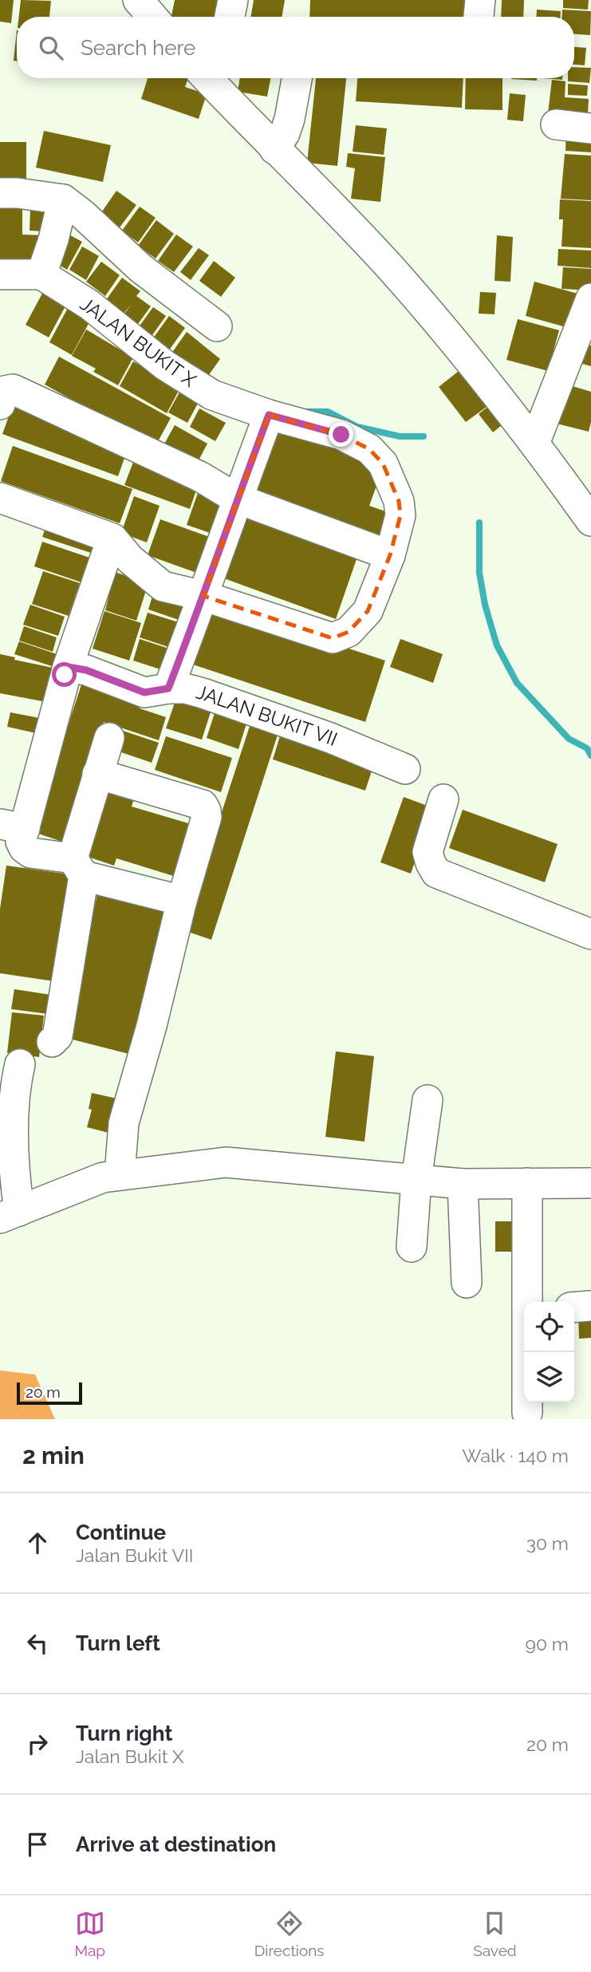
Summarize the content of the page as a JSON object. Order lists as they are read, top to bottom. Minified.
{"streets":{"street":["JALAN BUKIT X","JALAN BUKIT VII"]},"scale_bar":"20 m","page":{"search":"Search here","scale":"20 m","heading":["2 min","Walk · 140 m"],"list":[["Continue","Jalan Bukit VII","30 m"],["Turn left","90 m"],["Turn right","Jalan Bukit X","20 m"],"Arrive at destination"],"nav":["Map","Directions","Saved"]}}
